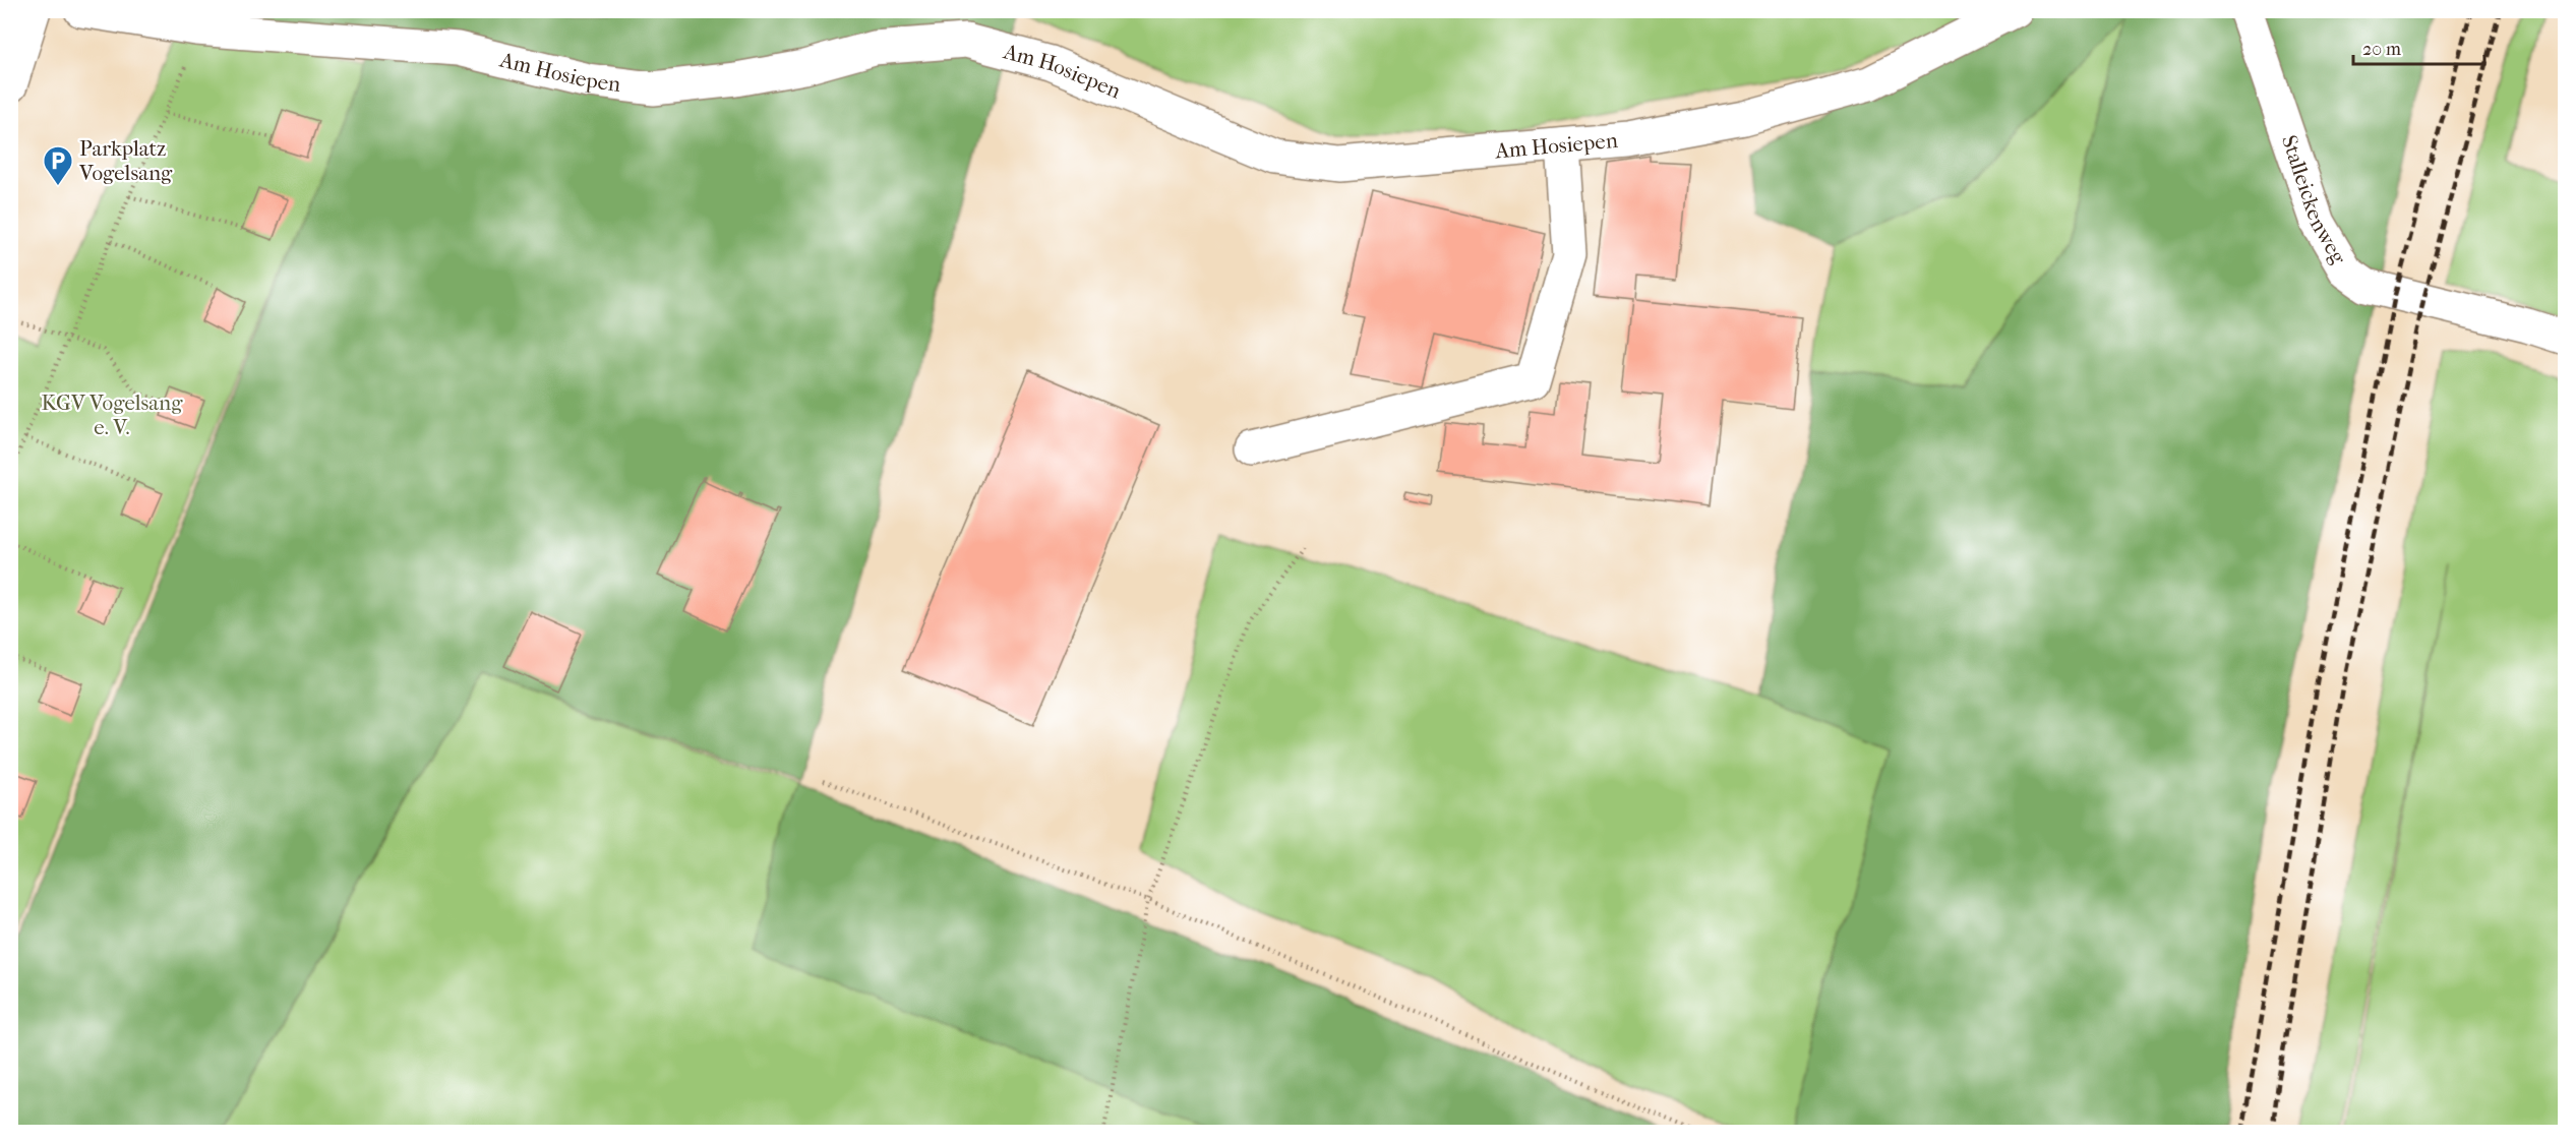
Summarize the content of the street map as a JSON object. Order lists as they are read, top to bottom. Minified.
{"streets":{"street":["Am Hosiepen","Stalleickenweg"]},"parks":["KGV Vogelsang e. V."],"places":{"parking":["Parkplatz Vogelsang"]},"scale_bar":"20 m"}
